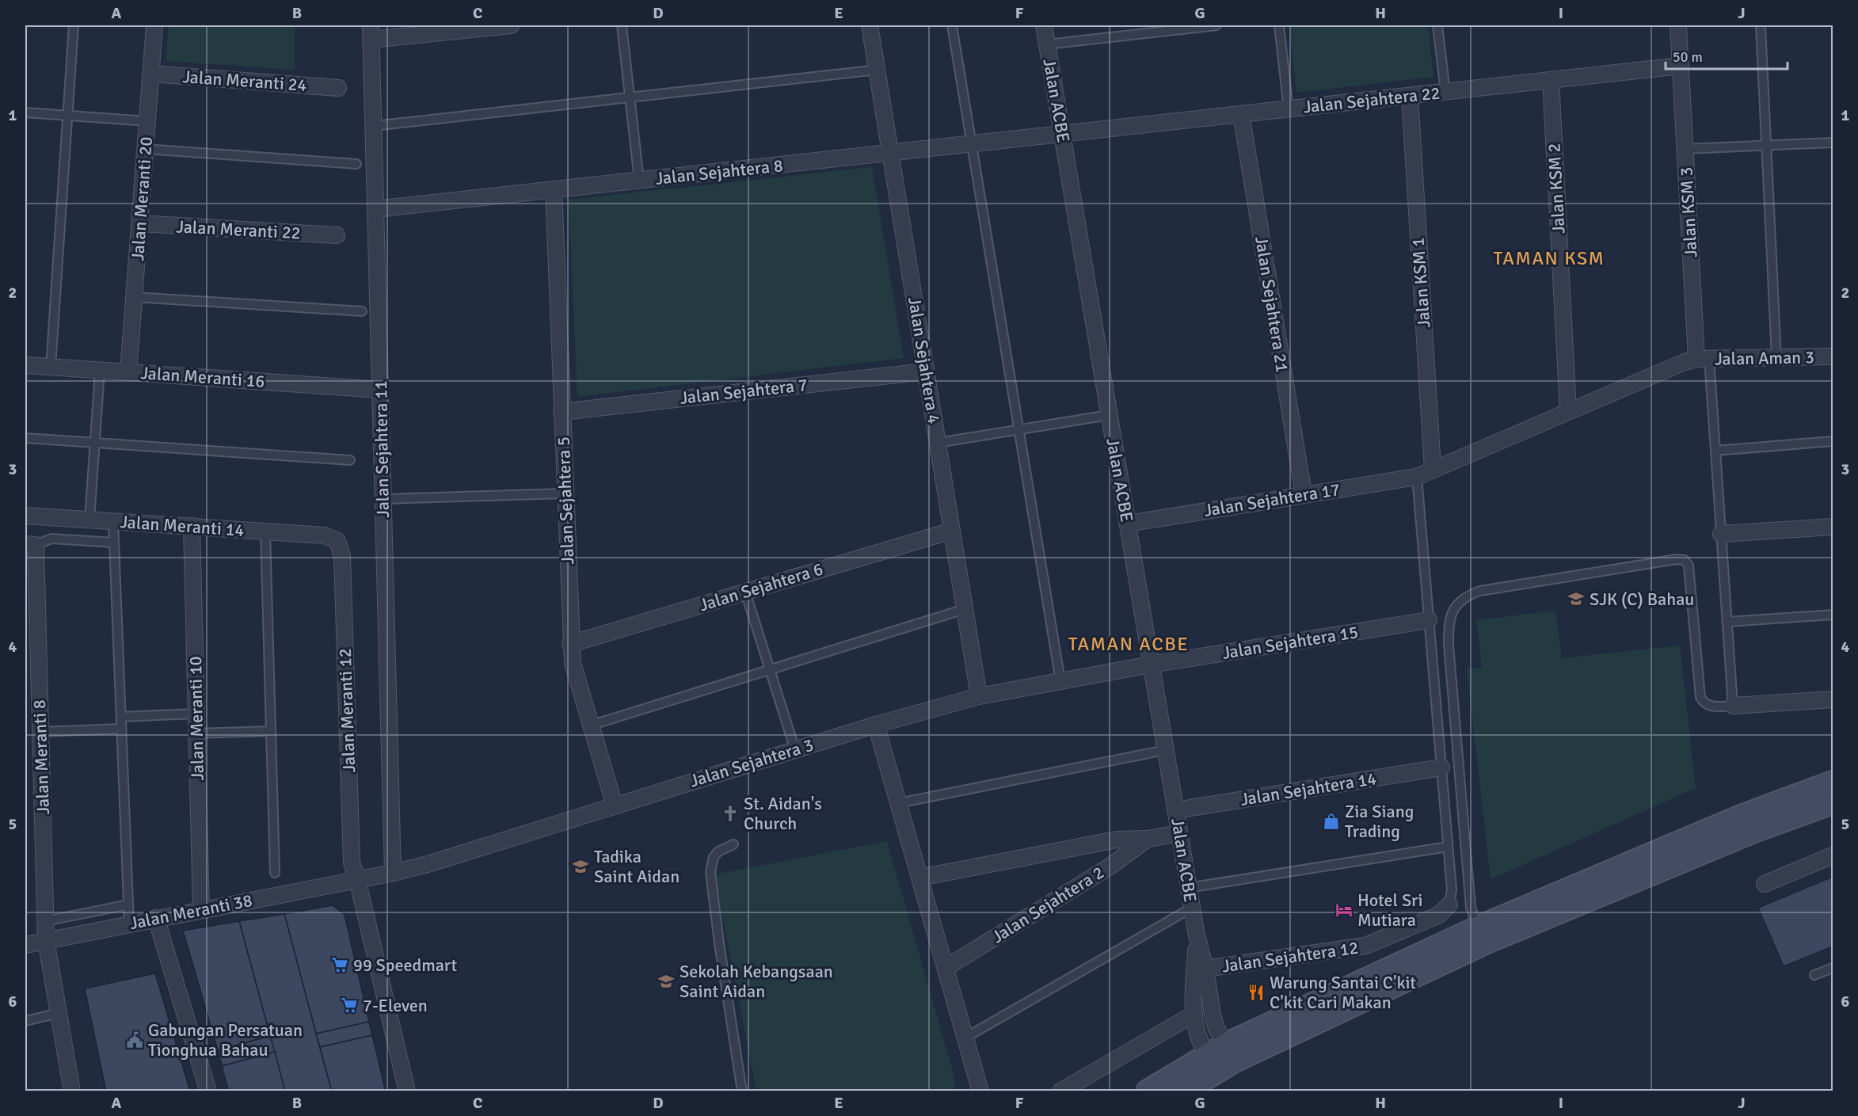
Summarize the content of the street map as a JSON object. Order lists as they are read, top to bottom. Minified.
{"streets":{"street":["Jalan Meranti 24","Jalan Sejahtera 22","Jalan ACBE","Jalan Sejahtera 8","Jalan KSM 2","Jalan Meranti 20","Jalan KSM 3","Jalan Meranti 22","Jalan KSM 1","Jalan Sejahtera 21","Jalan Aman 3","Jalan Sejahtera 4","Jalan Meranti 16","Jalan Sejahtera 7","Jalan Sejahtera 11","Jalan Sejahtera 17","Jalan Sejahtera 5","Jalan Meranti 14","Jalan Sejahtera 6","Jalan Sejahtera 15","Jalan Meranti 12","Jalan Meranti 10","Jalan Meranti 8","Jalan Sejahtera 3","Jalan Sejahtera 14","Jalan Sejahtera 2","Jalan Meranti 38","Jalan Sejahtera 12"]},"crossings":[["Jalan Meranti 24","Jalan Meranti 20"],["Jalan Sejahtera 22","Jalan ACBE"],["Jalan Sejahtera 22","Jalan Sejahtera 8"],["Jalan Sejahtera 22","Jalan KSM 2"],["Jalan Sejahtera 22","Jalan KSM 3"],["Jalan Sejahtera 22","Jalan KSM 1"],["Jalan Sejahtera 22","Jalan Sejahtera 21"],["Jalan ACBE","Jalan Sejahtera 8"],["Jalan ACBE","Jalan Sejahtera 17"],["Jalan ACBE","Jalan Sejahtera 15"],["Jalan ACBE","Jalan Sejahtera 3"],["Jalan ACBE","Jalan Sejahtera 14"],["Jalan ACBE","Jalan Sejahtera 2"],["Jalan ACBE","Jalan Sejahtera 12"],["Jalan Sejahtera 8","Jalan Sejahtera 4"],["Jalan Sejahtera 8","Jalan Sejahtera 11"],["Jalan Sejahtera 8","Jalan Sejahtera 5"],["Jalan KSM 2","Jalan Aman 3"],["Jalan KSM 2","Jalan Sejahtera 17"],["Jalan Meranti 20","Jalan Meranti 22"],["Jalan Meranti 20","Jalan Meranti 16"],["Jalan KSM 3","Jalan Aman 3"],["Jalan KSM 1","Jalan Sejahtera 17"],["Jalan Sejahtera 21","Jalan Sejahtera 17"],["Jalan Aman 3","Jalan Sejahtera 17"],["Jalan Sejahtera 4","Jalan Sejahtera 7"],["Jalan Sejahtera 4","Jalan Sejahtera 6"],["Jalan Sejahtera 4","Jalan Sejahtera 3"],["Jalan Meranti 16","Jalan Sejahtera 11"],["Jalan Sejahtera 7","Jalan Sejahtera 5"],["Jalan Sejahtera 11","Jalan Sejahtera 3"],["Jalan Sejahtera 5","Jalan Sejahtera 6"],["Jalan Sejahtera 5","Jalan Sejahtera 3"],["Jalan Meranti 14","Jalan Meranti 12"],["Jalan Meranti 14","Jalan Meranti 10"],["Jalan Sejahtera 15","Jalan Sejahtera 3"],["Jalan Meranti 12","Jalan Sejahtera 3"],["Jalan Meranti 12","Jalan Meranti 38"],["Jalan Meranti 10","Jalan Meranti 38"],["Jalan Meranti 8","Jalan Meranti 38"],["Jalan Sejahtera 3","Jalan Meranti 38"]],"districts":["TAMAN KSM","TAMAN ACBE"],"places":{"school or university":["SJK (C) Bahau","Tadika Saint Aidan","Sekolah Kebangsaan Saint Aidan"],"church":["St. Aidan's Church"],"shop":["Zia Siang Trading"],"hotel":["Hotel Sri Mutiara"],"supermarket":["99 Speedmart","7-Eleven"],"restaurant":["Warung Santai C'kit C'kit Cari Makan"],"public building":["Gabungan Persatuan Tionghua Bahau"]},"scale_bar":"50 m","grid":{"columns":["A","B","C","D","E","F","G","H","I","J"],"rows":["1","2","3","4","5","6"]}}
